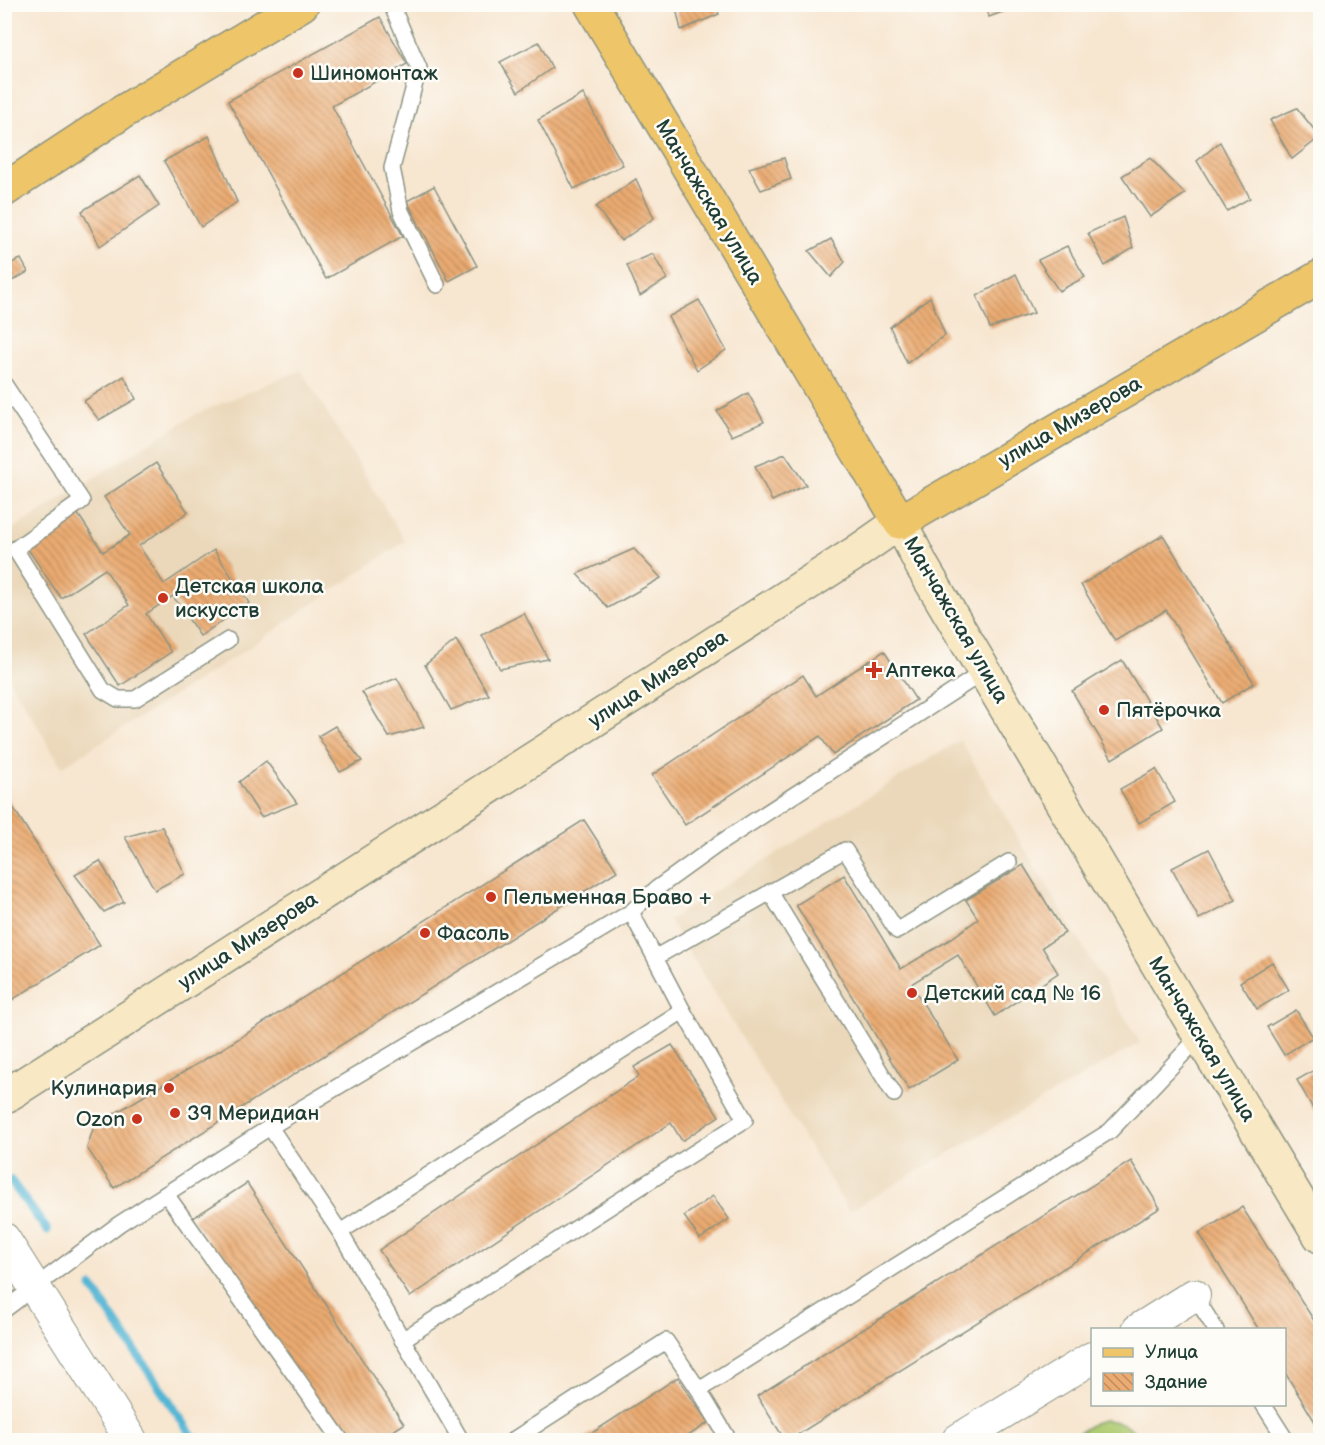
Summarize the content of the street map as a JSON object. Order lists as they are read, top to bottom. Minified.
{"streets":{"main road":["Манчажская улица","улица Мизерова"]},"crossings":[["Манчажская улица","улица Мизерова"]],"places":{"other":["Шиномонтаж","Детская школа искусств","Пятёрочка","Пельменная Браво +","Фасоль","Детский сад № 16","Кулинария","39 Меридиан","Ozon"],"health":["Аптека"]},"legend":["Улица","Здание"]}
